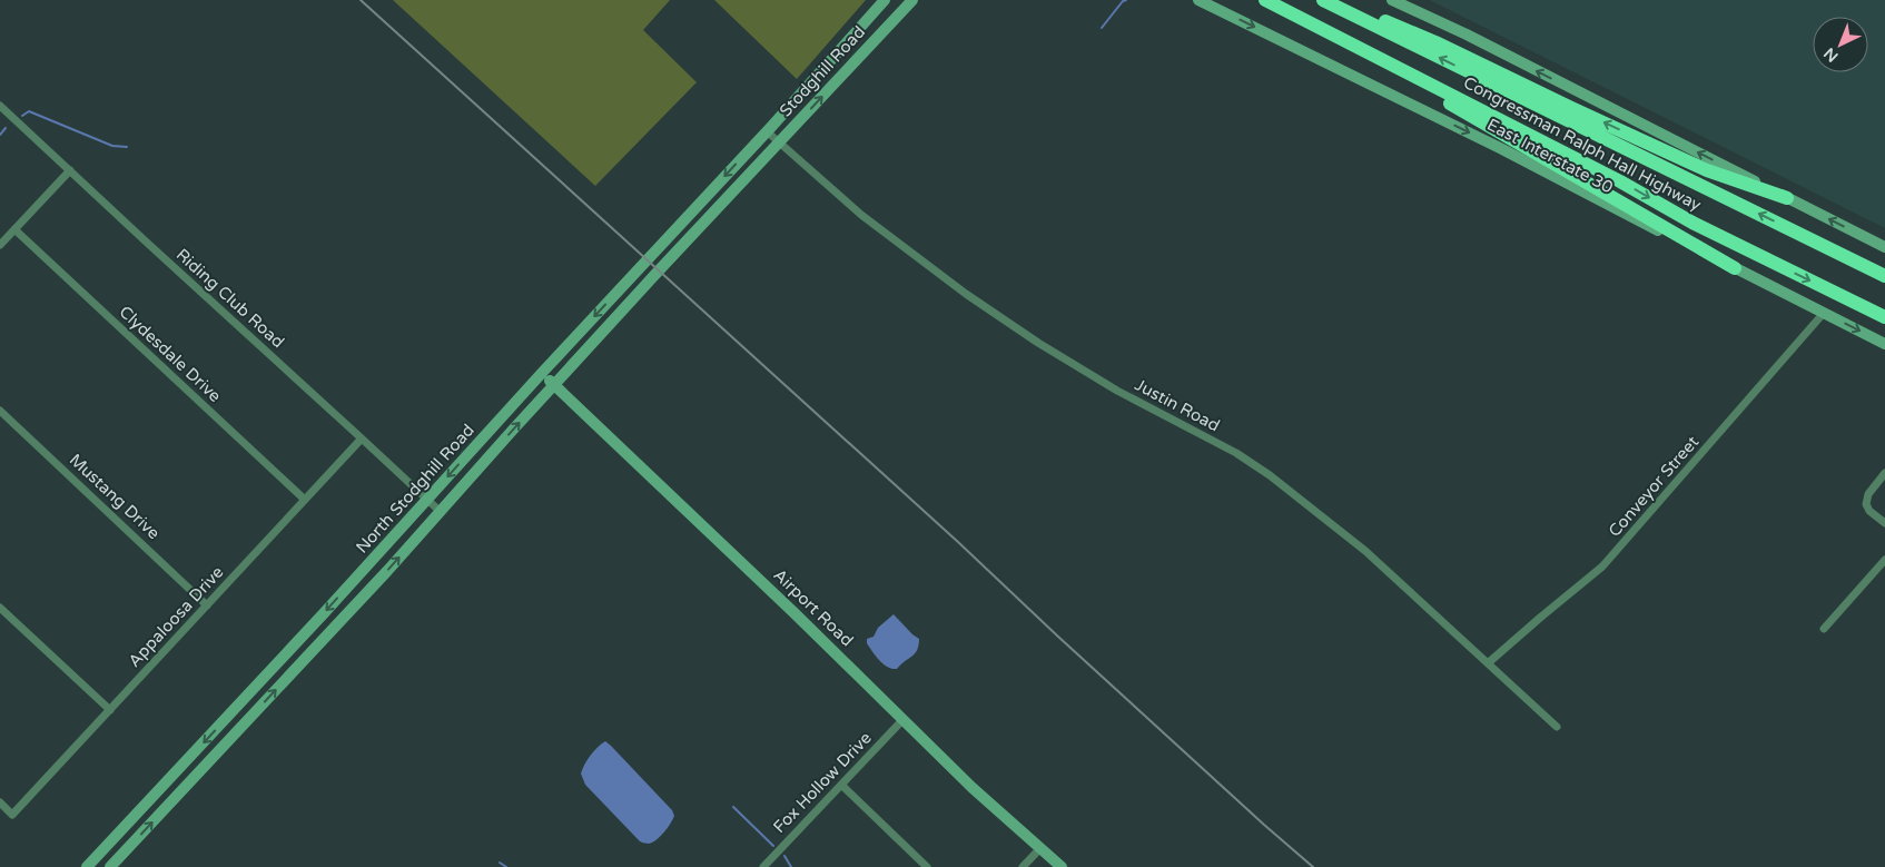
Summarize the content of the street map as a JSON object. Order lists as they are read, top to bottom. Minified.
{"streets":{"highway":["Congressman Ralph Hall Highway"],"main road":["Stodghill Road","East Interstate 30","North Stodghill Road","Airport Road"],"street":["Riding Club Road","Clydesdale Drive","Justin Road","Conveyor Street","Mustang Drive","Appaloosa Drive","Fox Hollow Drive"]},"crossings":[["Stodghill Road","Justin Road"],["Stodghill Road","North Stodghill Road"],["East Interstate 30","Conveyor Street"],["Riding Club Road","North Stodghill Road"],["Riding Club Road","Appaloosa Drive"],["Clydesdale Drive","Appaloosa Drive"],["Justin Road","Conveyor Street"],["Justin Road","North Stodghill Road"],["North Stodghill Road","Airport Road"],["Mustang Drive","Appaloosa Drive"],["Airport Road","Fox Hollow Drive"]],"north":"bottom left"}
